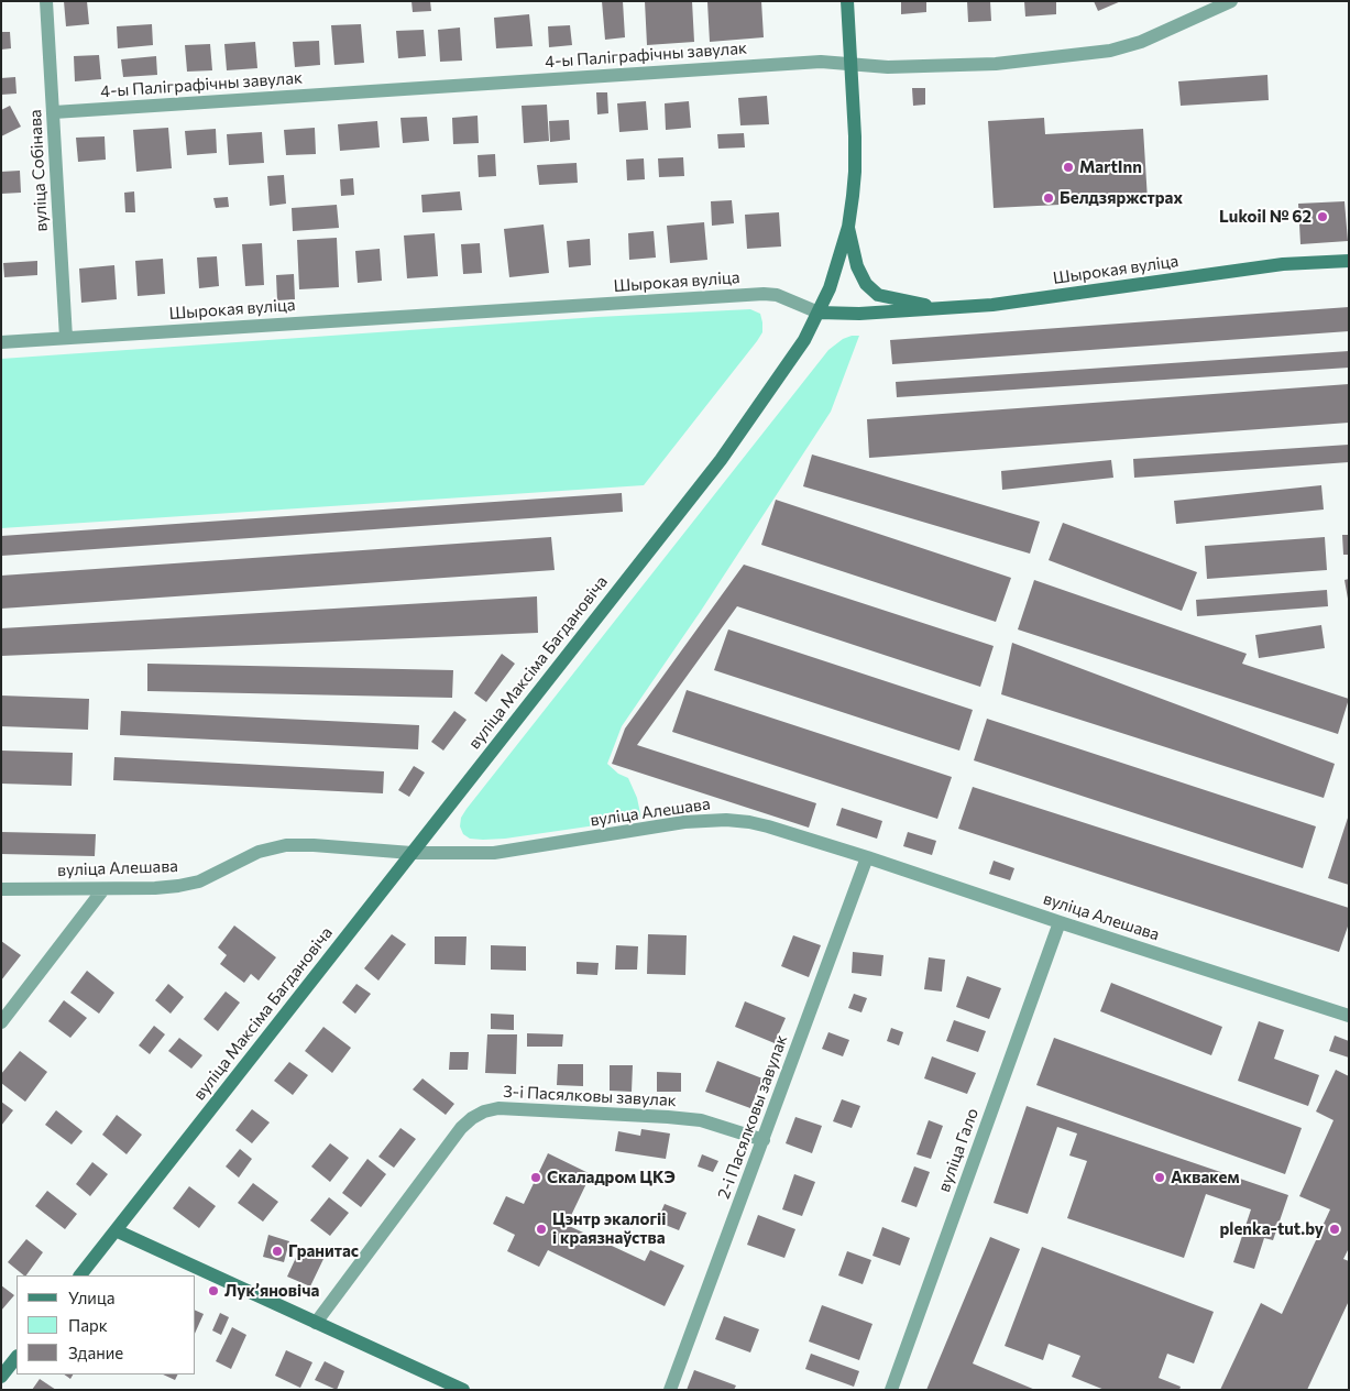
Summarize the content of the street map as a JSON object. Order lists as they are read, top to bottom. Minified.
{"streets":{"main road":["Шырокая вуліца","вуліца Максіма Багдановіча"],"street":["4-ы Паліграфічны завулак","вуліца Собінава","вуліца Алешава","3-і Пасялковы завулак","2-і Пасялковы завулак","вуліца Гало"]},"crossings":[["4-ы Паліграфічны завулак","вуліца Собінава"],["4-ы Паліграфічны завулак","вуліца Максіма Багдановіча"],["вуліца Собінава","Шырокая вуліца"],["Шырокая вуліца","вуліца Максіма Багдановіча"],["вуліца Максіма Багдановіча","вуліца Алешава"],["вуліца Алешава","2-і Пасялковы завулак"],["вуліца Алешава","вуліца Гало"],["3-і Пасялковы завулак","2-і Пасялковы завулак"]],"places":["MartInn","Белдзяржстрах","Lukoil № 62","Скаладром ЦКЭ","Аквакем","Цэнтр экалогіі і краязнаўства","plenka-tut.by","Гранитас","Лукʼяновіча"],"legend":["Улица","Парк","Здание"]}
